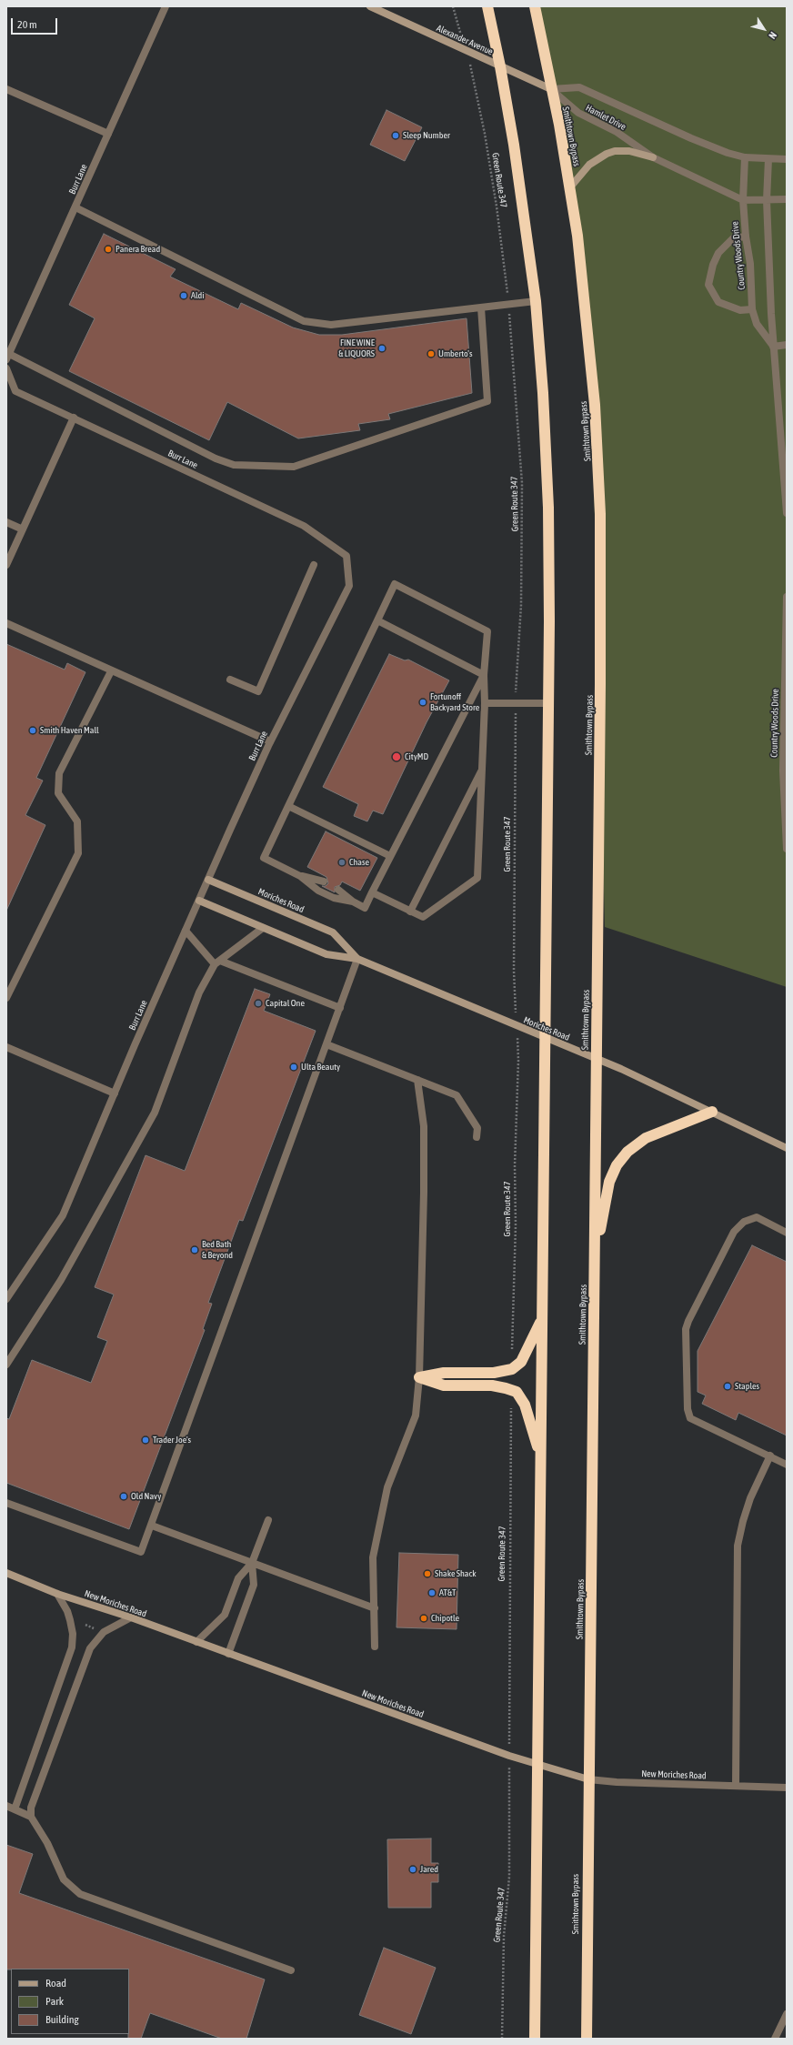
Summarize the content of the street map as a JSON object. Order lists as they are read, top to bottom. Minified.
{"streets":{"highway":["Smithtown Bypass"],"main road":["Alexander Avenue","Moriches Road","New Moriches Road"],"street":["Hamlet Drive","Burr Lane","Country Woods Drive"],"path":["Green Route 347"]},"crossings":[["Alexander Avenue","Hamlet Drive"],["Alexander Avenue","Smithtown Bypass"],["Hamlet Drive","Smithtown Bypass"],["Hamlet Drive","Country Woods Drive"],["Smithtown Bypass","Moriches Road"],["Smithtown Bypass","New Moriches Road"],["Burr Lane","Moriches Road"]],"places":["Sleep Number","Panera Bread","Aldi","FINE WINE & LIQUORS","Umberto's","Fortunoff Backyard Store","Smith Haven Mall","CityMD","Chase","Capital One","Ulta Beauty","Bed Bath & Beyond","Staples","Trader Joe's","Old Navy","Shake Shack","AT&T","Chipotle","Jared"],"legend":["Road","Park","Building"],"scale_bar":"20 m","north":"bottom right"}
